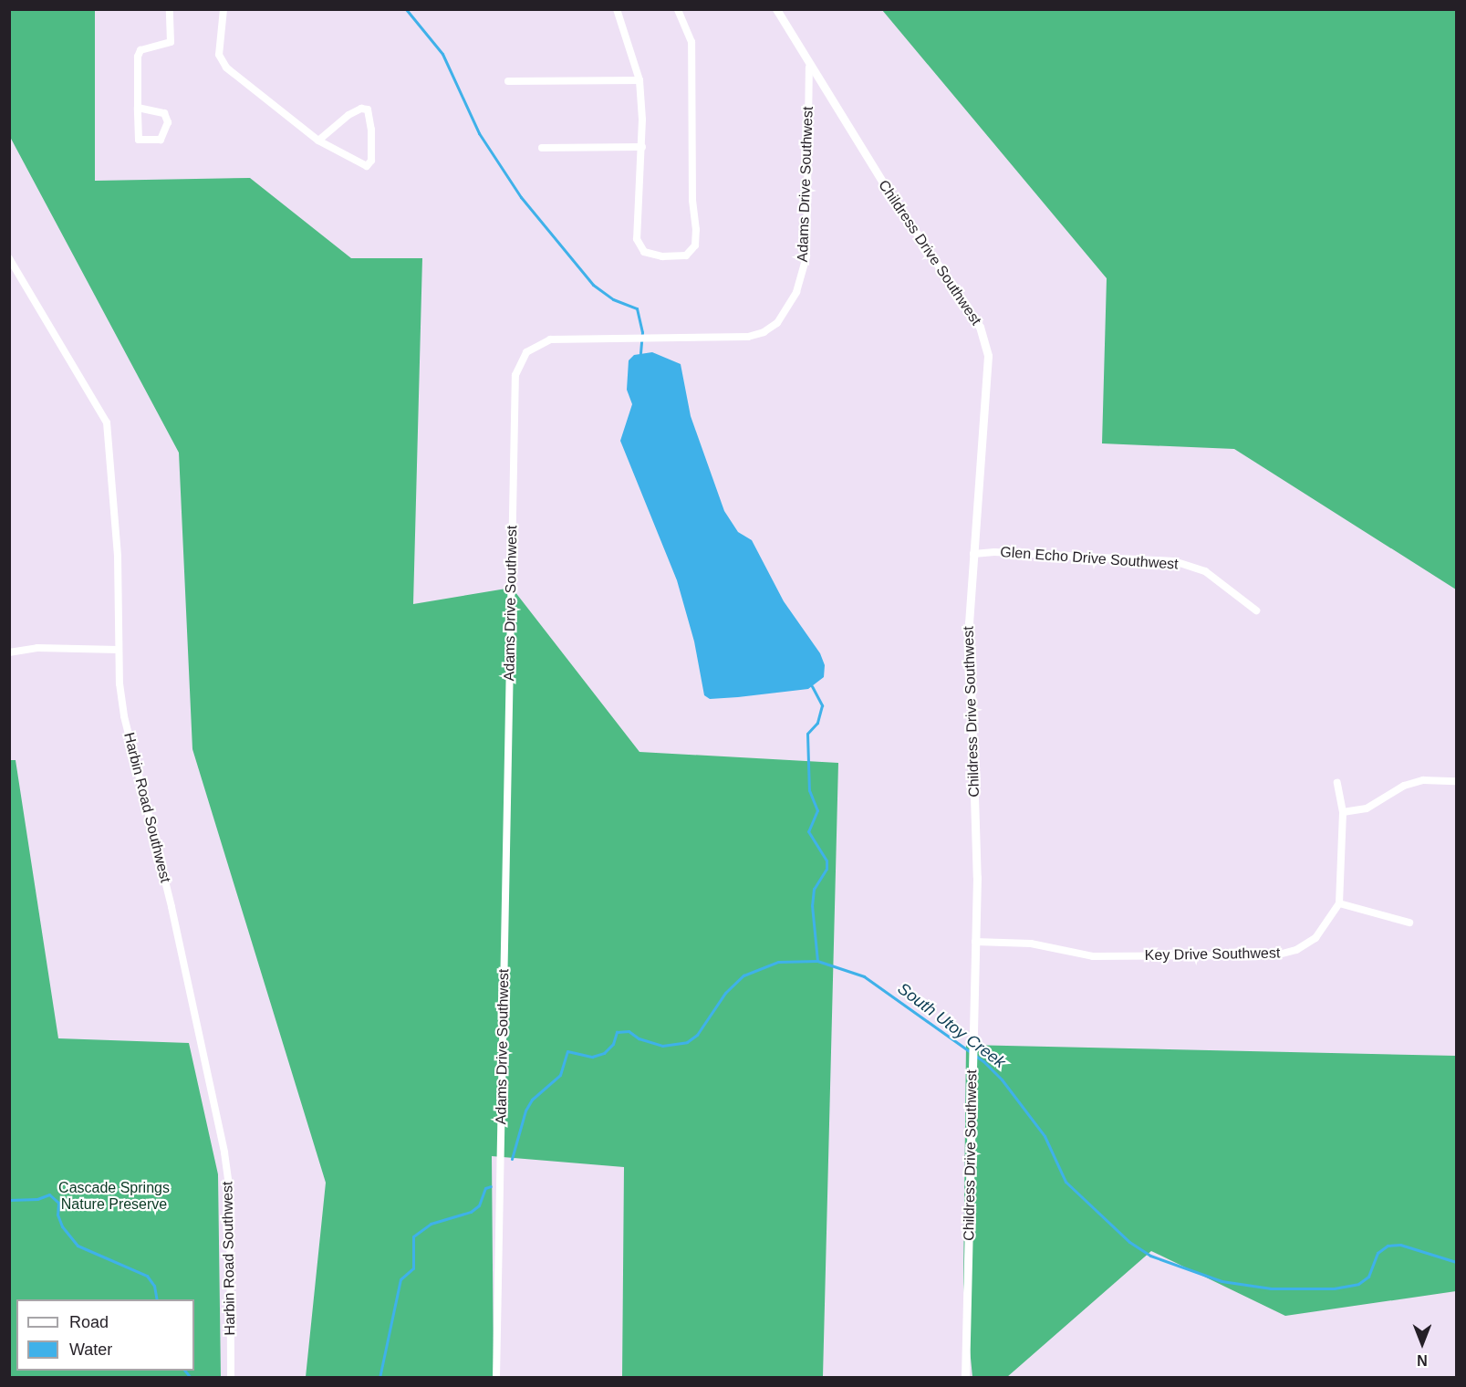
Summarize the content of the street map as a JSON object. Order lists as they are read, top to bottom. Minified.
{"streets":{"street":["Adams Drive Southwest","Childress Drive Southwest","Glen Echo Drive Southwest","Harbin Road Southwest","Key Drive Southwest"]},"crossings":[["Adams Drive Southwest","Childress Drive Southwest"],["Childress Drive Southwest","Glen Echo Drive Southwest"],["Childress Drive Southwest","Key Drive Southwest"]],"water":["South Utoy Creek"],"parks":["Cascade Springs Nature Preserve"],"legend":["Road","Water"],"north":"bottom"}
